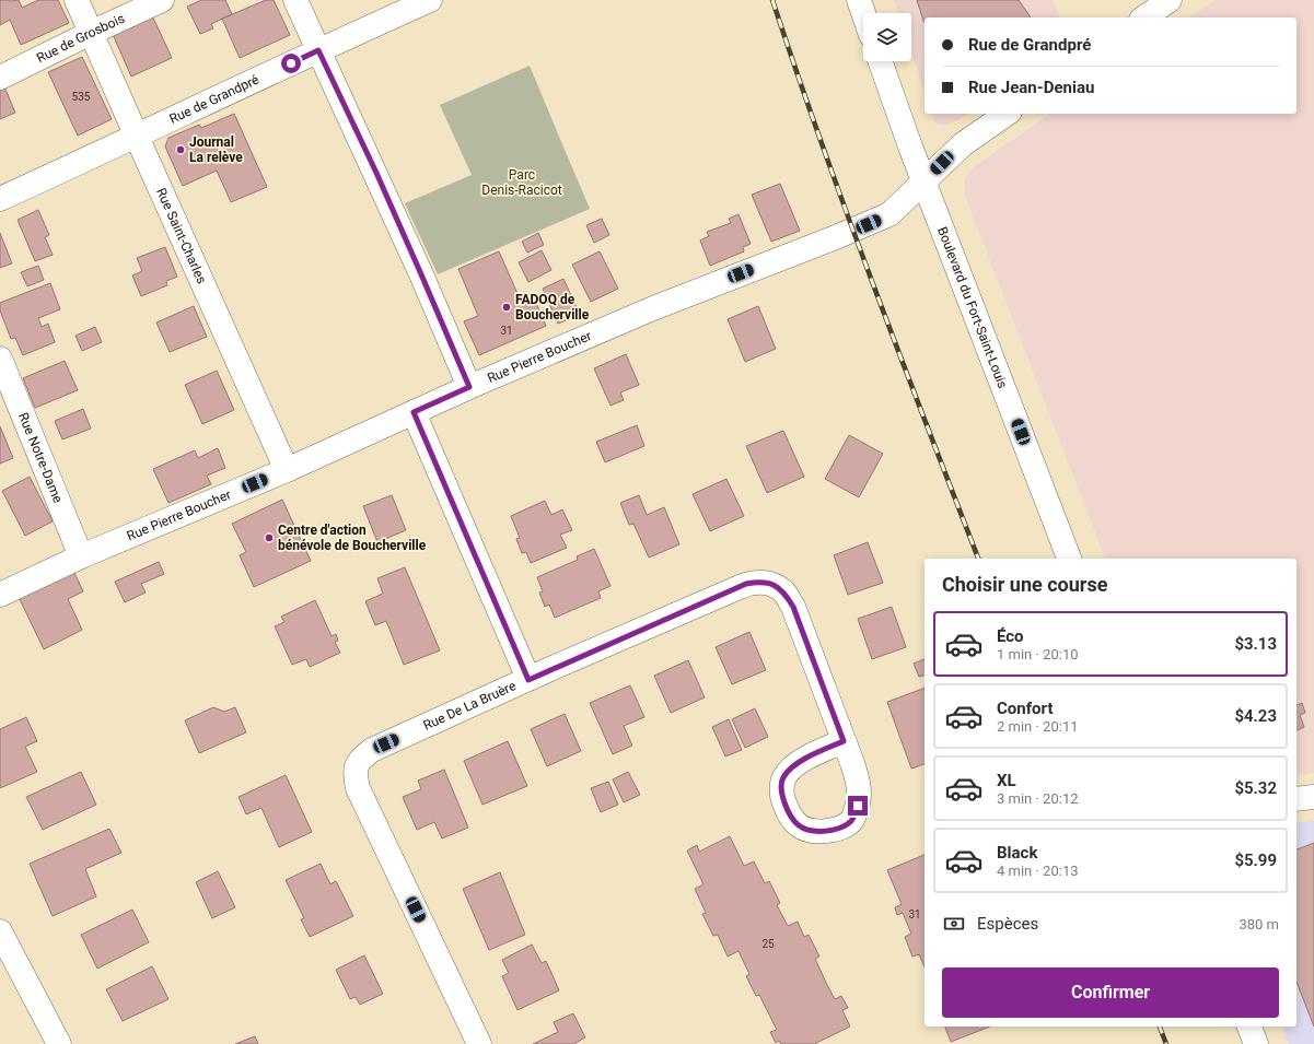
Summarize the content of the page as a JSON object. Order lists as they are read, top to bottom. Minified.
{"streets":{"street":["Rue de Grosbois","Rue de Grandpré","Rue Saint-Charles","Boulevard du Fort-Saint-Louis","Rue Pierre Boucher","Rue Notre-Dame","Rue De La Bruère"]},"crossings":[["Rue de Grosbois","Rue Saint-Charles"],["Rue de Grandpré","Rue Saint-Charles"],["Rue Saint-Charles","Rue Pierre Boucher"],["Boulevard du Fort-Saint-Louis","Rue Pierre Boucher"],["Rue Pierre Boucher","Rue Notre-Dame"]],"parks":["Parc Denis-Racicot"],"places":["Journal La relève","FADOQ de Boucherville","Centre d'action bénévole de Boucherville"],"house_numbers":["535","31","31","25"],"page":{"banner":["Rue de Grandpré","Rue Jean-Deniau"],"heading":"Choisir une course","list":[{"name":"Éco","note":"1 min · 20:10","value":"$3.13"},{"name":"Confort","note":"2 min · 20:11","value":"$4.23"},{"name":"XL","note":"3 min · 20:12","value":"$5.32"},{"name":"Black","note":"4 min · 20:13","value":"$5.99"}],"pay":["Espèces","380 m"],"buttons":"Confirmer"}}
